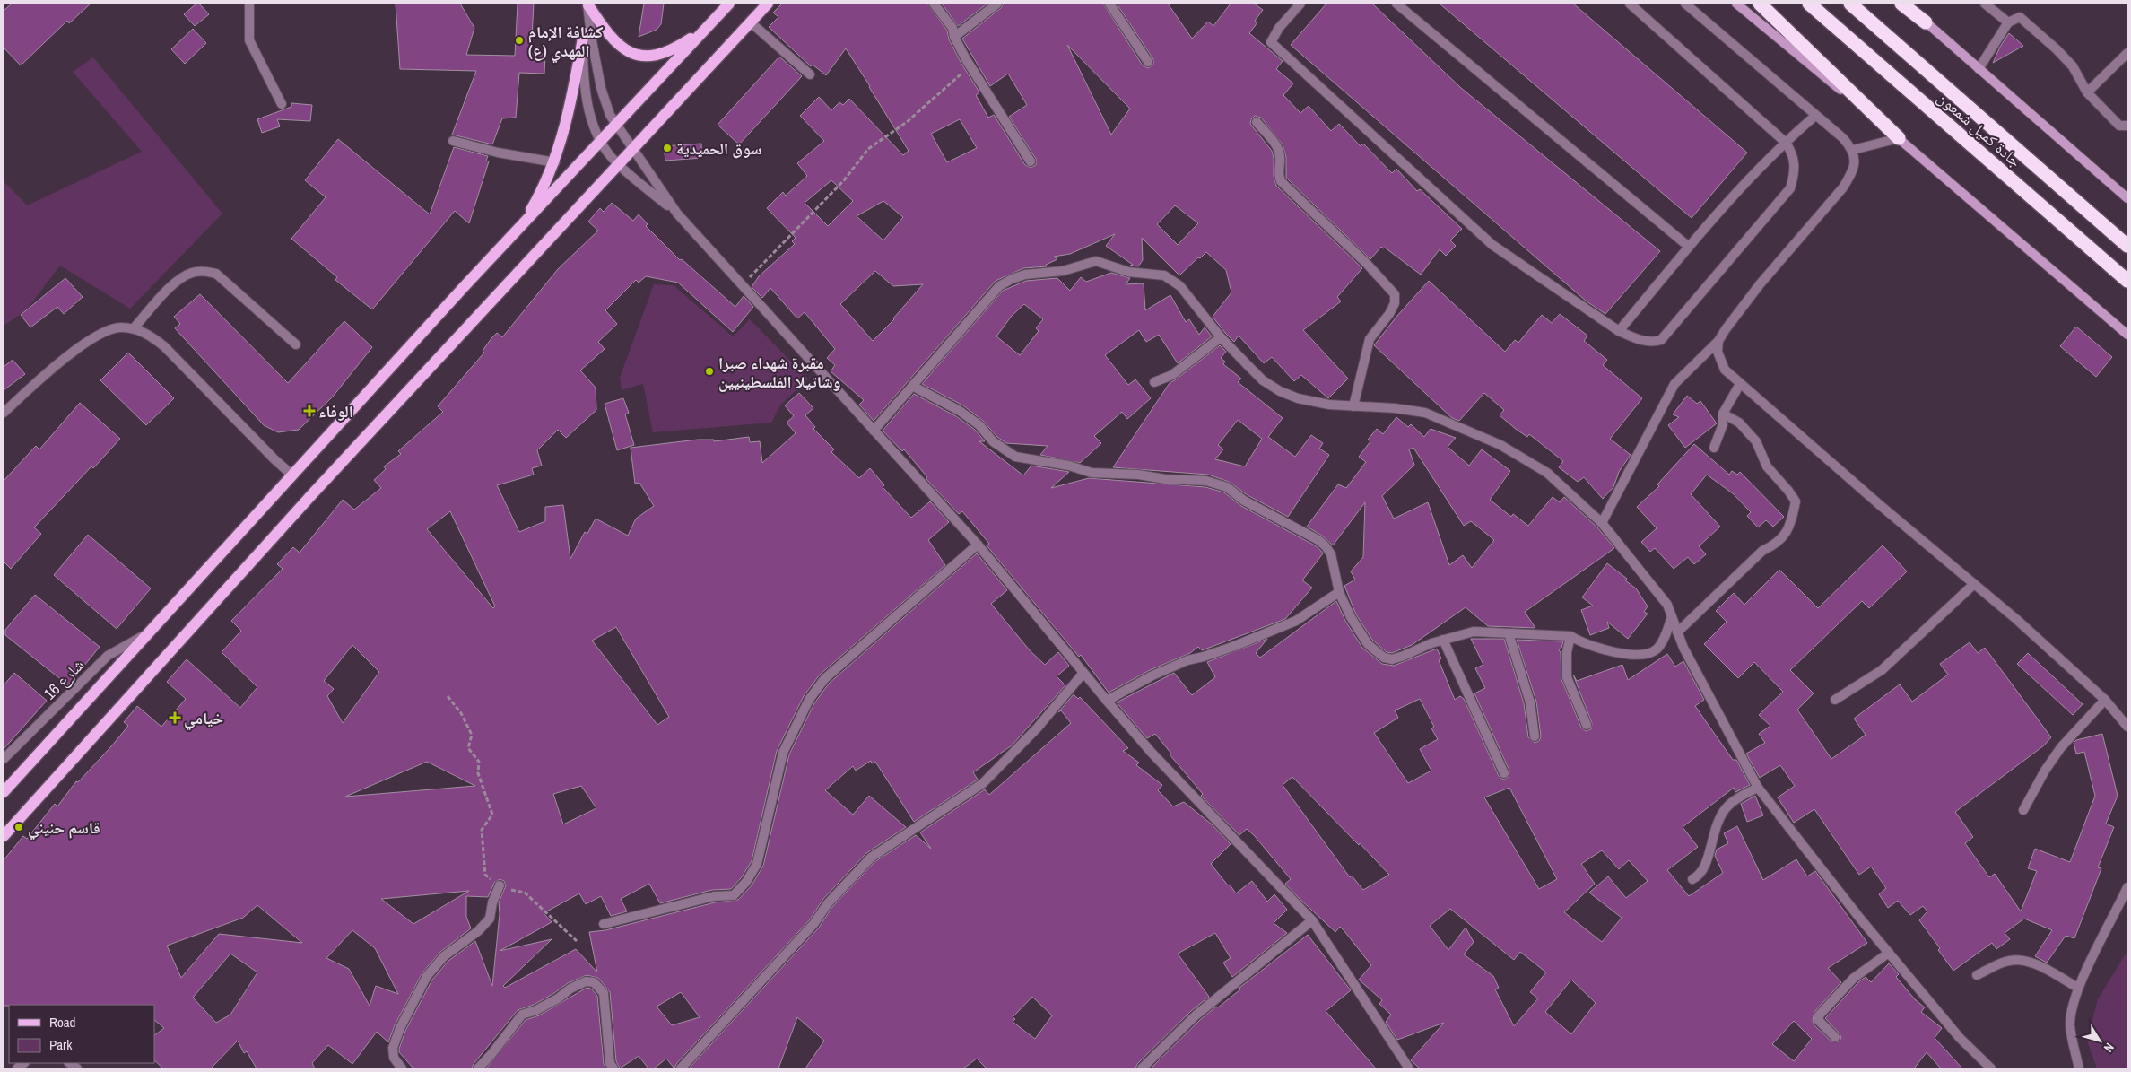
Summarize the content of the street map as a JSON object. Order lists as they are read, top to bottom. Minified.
{"streets":{"highway":["جادة كميل شمعون"],"street":["شارع 16"]},"places":{"other":["كشافة الإمام المهدي (ع)","سوق الحمیدیة","مقبرة شهداء صبرا وشاتيلا الفلسطينيين","قاسم حنيني"],"health":["الوفاء","خيامي"]},"legend":["Road","Park"],"north":"bottom right"}
